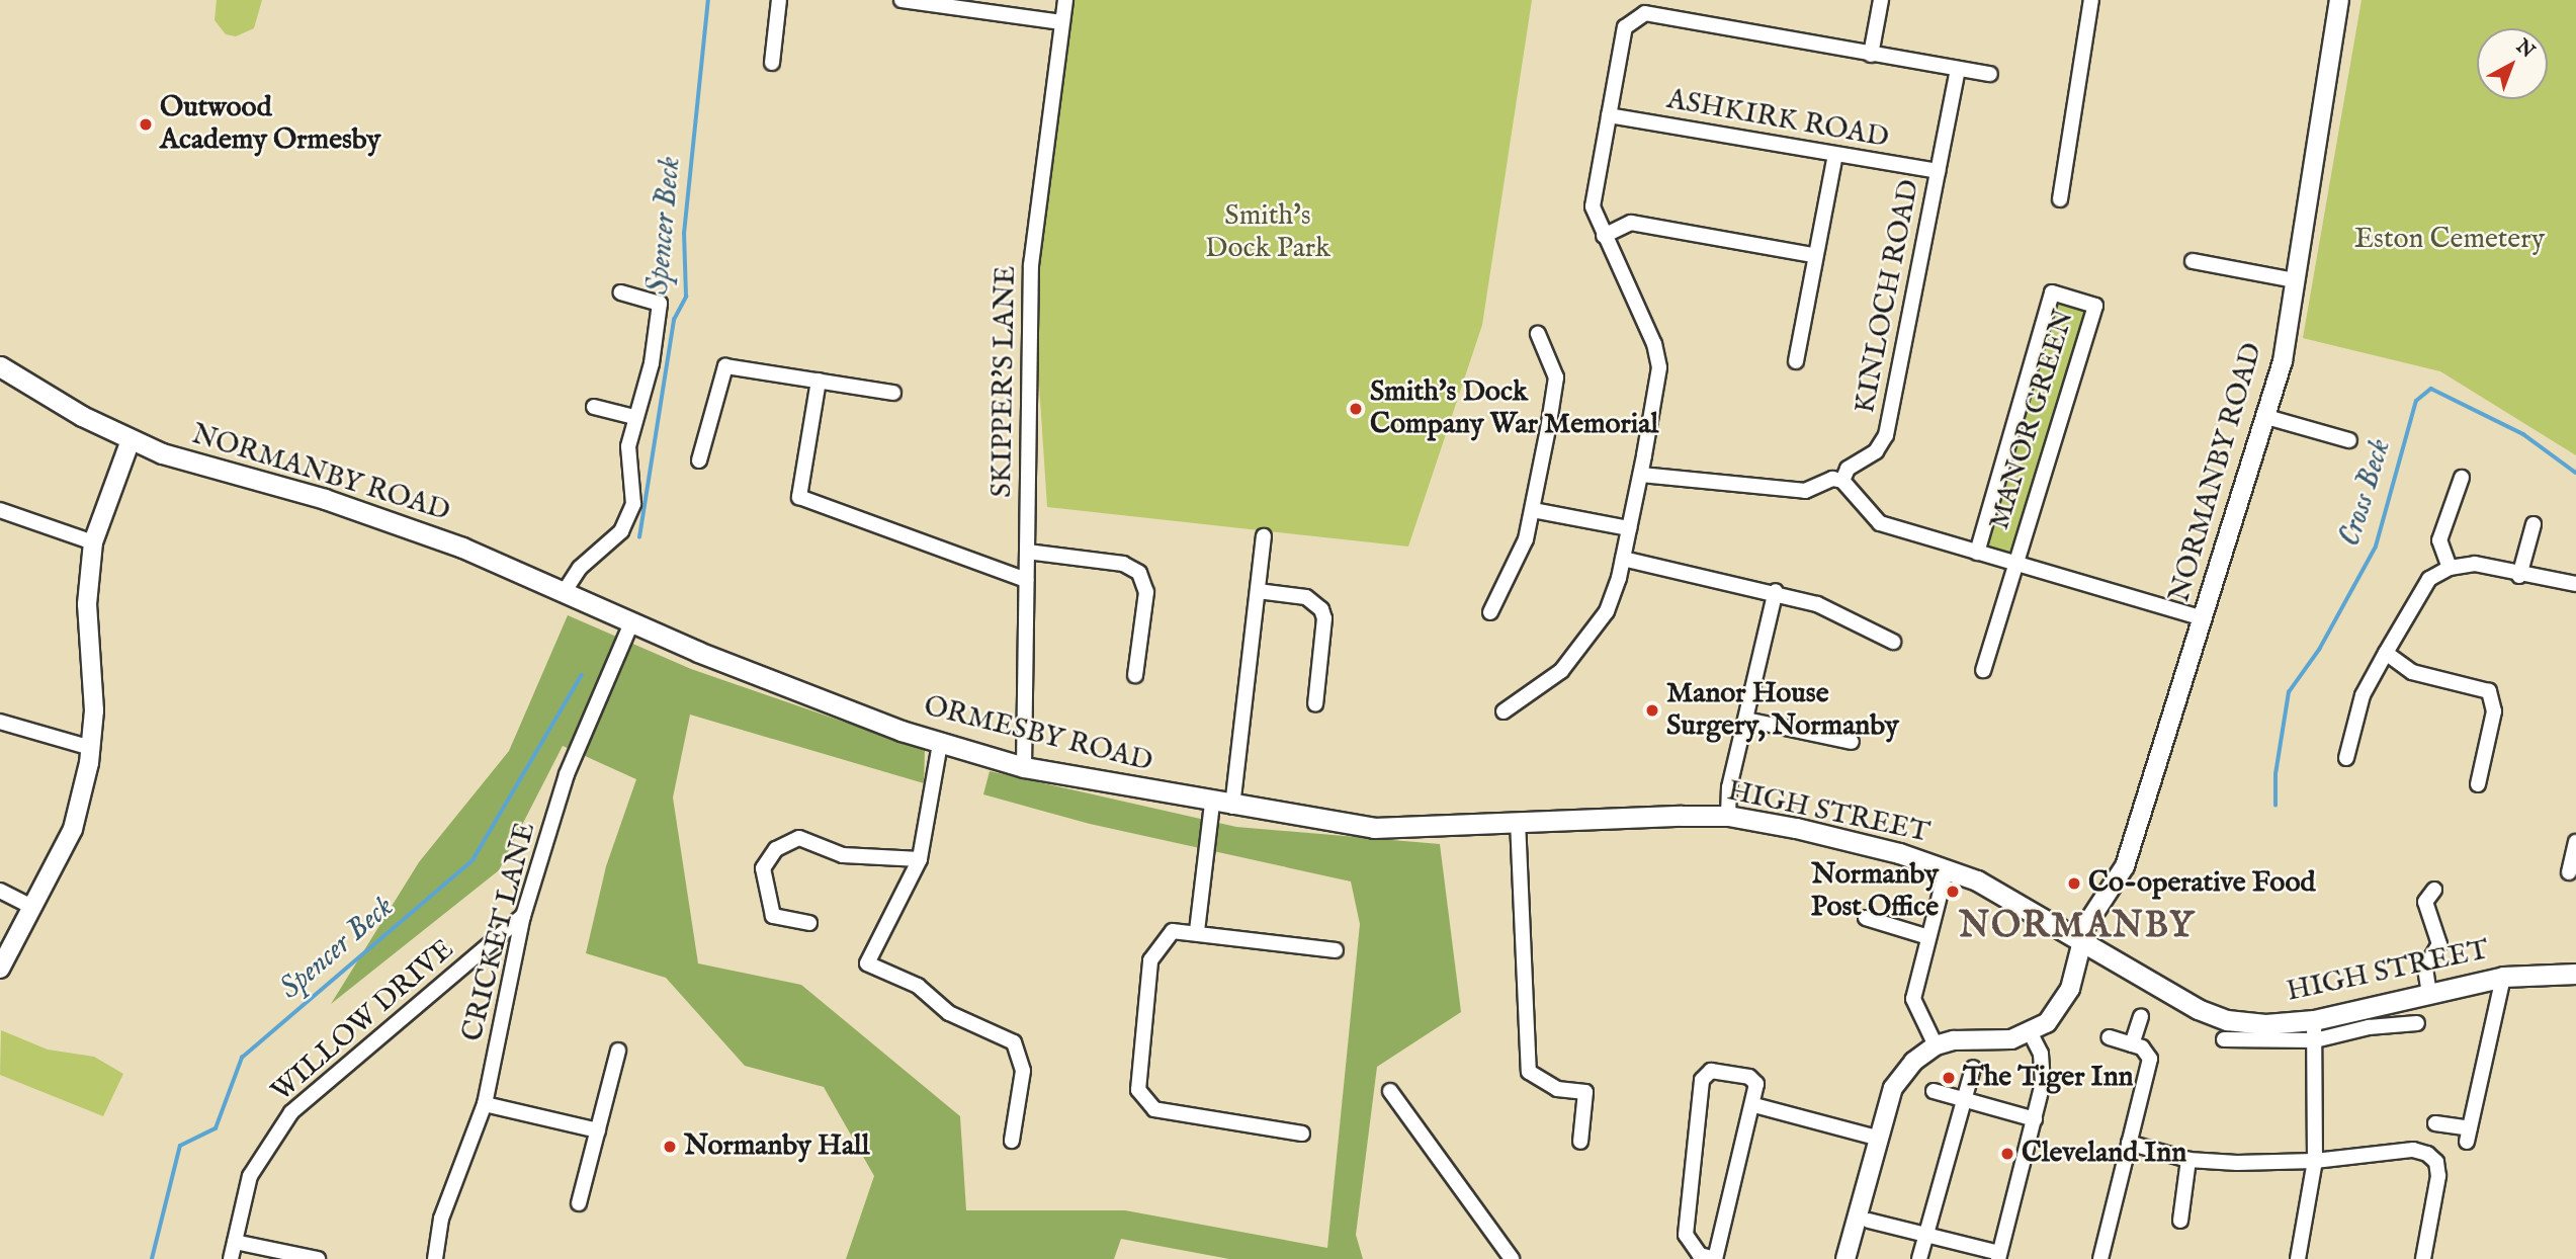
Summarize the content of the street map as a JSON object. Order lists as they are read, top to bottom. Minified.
{"streets":{"main road":["NORMANBY ROAD","ORMESBY ROAD","HIGH STREET"],"street":["ASHKIRK ROAD","KINLOCH ROAD","SKIPPER'S LANE","MANOR GREEN","CRICKET LANE","WILLOW DRIVE"]},"crossings":[["ASHKIRK ROAD","KINLOCH ROAD"],["SKIPPER'S LANE","ORMESBY ROAD"],["NORMANBY ROAD","ORMESBY ROAD"],["NORMANBY ROAD","HIGH STREET"],["NORMANBY ROAD","CRICKET LANE"],["ORMESBY ROAD","HIGH STREET"],["ORMESBY ROAD","CRICKET LANE"],["CRICKET LANE","WILLOW DRIVE"]],"districts":["NORMANBY"],"water":["Spencer Beck","Cross Beck"],"parks":["Smith's Dock Park","Eston Cemetery"],"places":["Outwood Academy Ormesby","Smith's Dock Company War Memorial","Manor House Surgery, Normanby","Co-operative Food","Normanby Post Office","The Tiger Inn","Normanby Hall","Cleveland Inn"],"north":"top right"}
